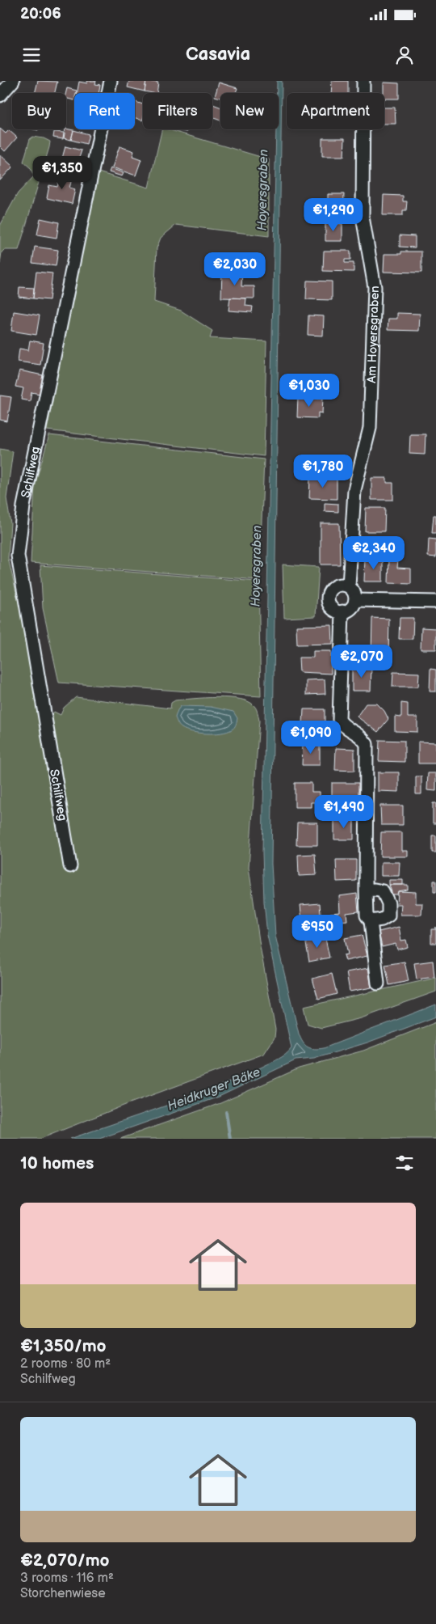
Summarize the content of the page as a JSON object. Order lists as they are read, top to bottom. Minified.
{"streets":{"street":["Am Hoyersgraben","Schilfweg"]},"water":["Hoyersgraben","Heidkruger Bäke"],"page":{"status":"20:06","header":"Casavia","chip":["Buy","Rent","Filters","New","Apartment"],"price":["€1,350","€1,290","€2,030","€1,030","€1,780","€2,340","€2,070","€1,090","€1,490","€950"],"heading":"10 homes","list":[{"name":"€1,350/mo","note":"2 rooms · 80 m² · Schilfweg"},{"name":"€2,070/mo","note":"3 rooms · 116 m² · Storchenwiese"}]}}
